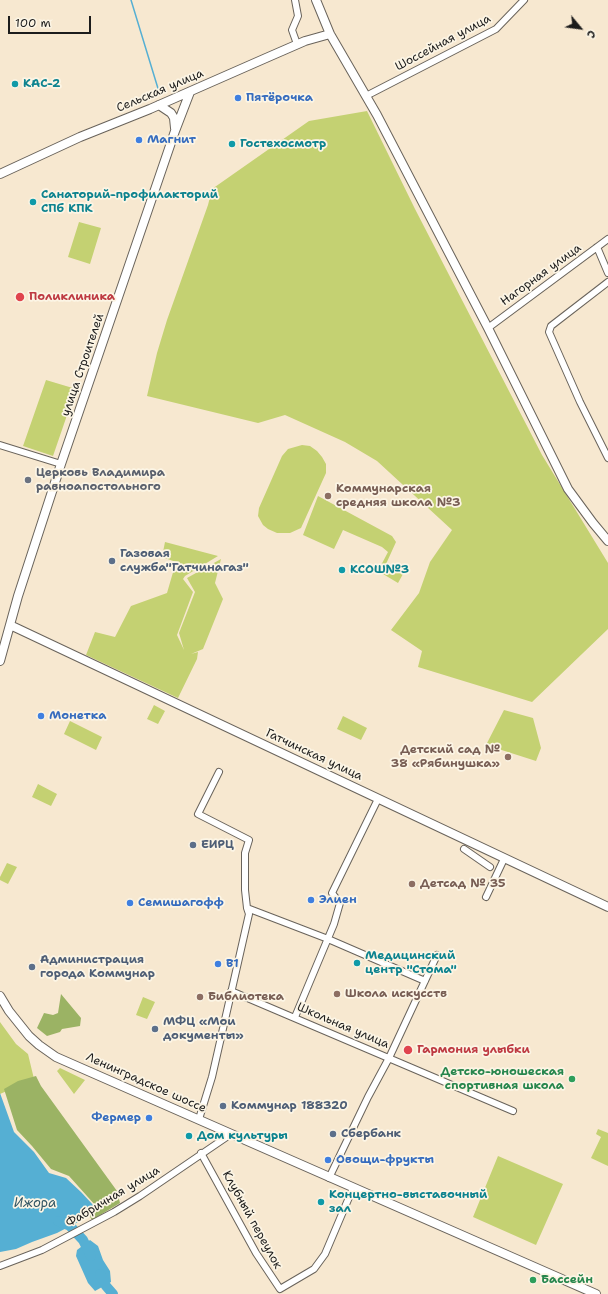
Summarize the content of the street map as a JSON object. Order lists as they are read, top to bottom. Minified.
{"streets":{"main road":["Сельская улица","улица Строителей","Гатчинская улица","Ленинградское шоссе"],"street":["Шоссейная улица","Нагорная улица","Школьная улица","Фабричная улица","Клубный переулок"]},"crossings":[["Сельская улица","улица Строителей"],["улица Строителей","Гатчинская улица"],["Ленинградское шоссе","Фабричная улица"],["Ленинградское шоссе","Клубный переулок"],["Фабричная улица","Клубный переулок"]],"water":["Ижора"],"places":["КАС-2","Пятёрочка","Магнит","Гостехосмотр","Санаторий-профилакторий СПб КПК","Поликлиника","Церковь Владимира равноапостольного","Коммунарская средняя школа №3","Газовая служба\"Гатчинагаз\"","КСОШ№3","Монетка","Детский сад № 38 «Рябинушка»","ЕИРЦ","Детсад № 35","Элиен","Семишагофф","Медицинский центр \"Стома\"","B1","Администрация города Коммунар","Школа искусств","Библиотека","МФЦ «Мои документы»","Гармония улыбки","Детско-юношеская спортивная школа","Коммунар 188320","Фермер","Сбербанк","Дом культуры","Овощи-фрукты","Концертно-выставочный зал","Бассейн"],"scale_bar":"100 m","north":"bottom right"}
